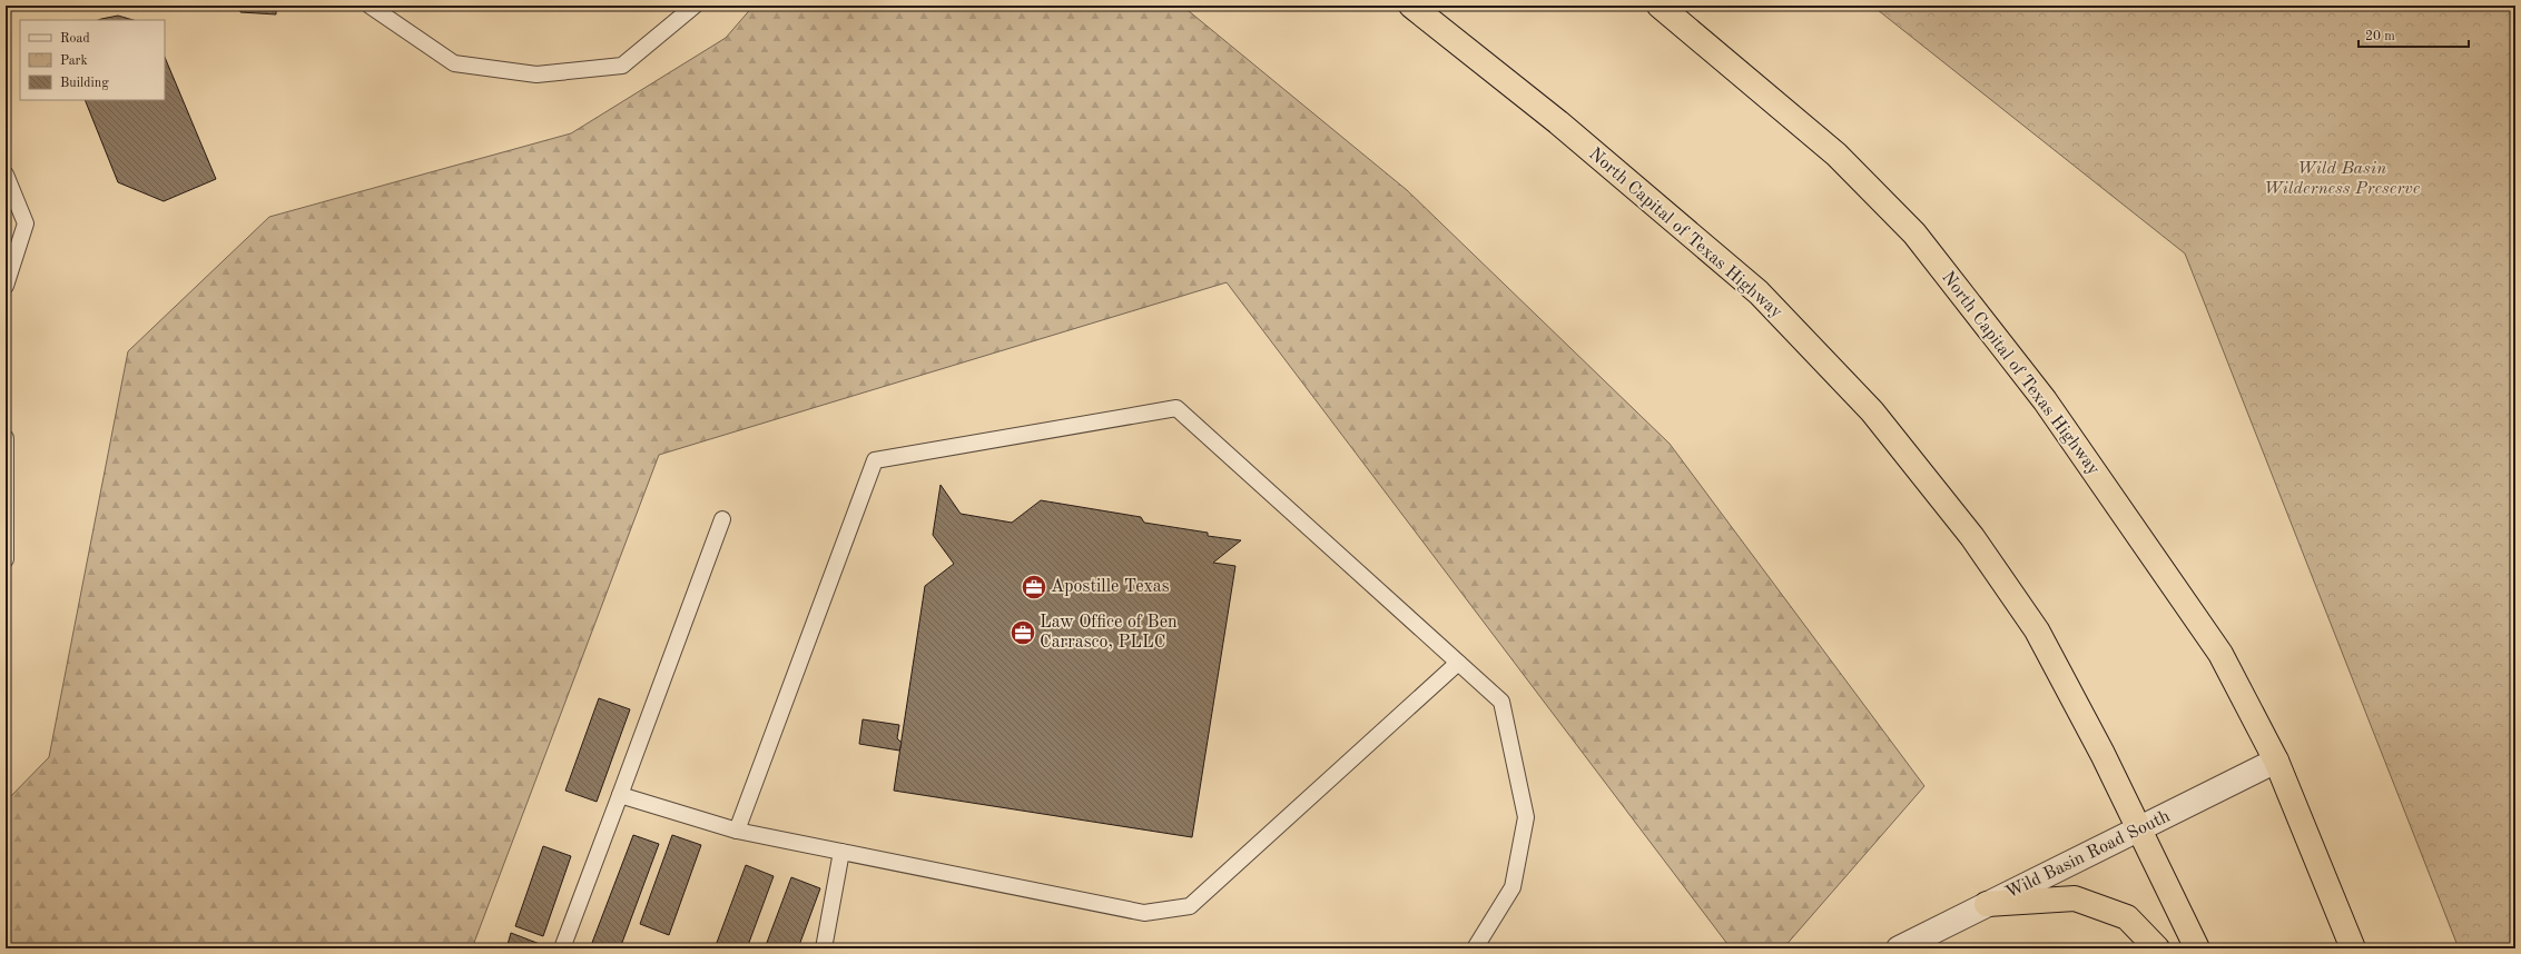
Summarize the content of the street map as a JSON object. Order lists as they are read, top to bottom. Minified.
{"streets":{"highway":["North Capital of Texas Highway"],"street":["Wild Basin Road South"]},"crossings":[["North Capital of Texas Highway","Wild Basin Road South"]],"parks":["Wild Basin Wilderness Preserve"],"places":{"office":["Apostille Texas","Law Office of Ben Carrasco, PLLC"]},"legend":["Road","Park","Building"],"scale_bar":"20 m"}
